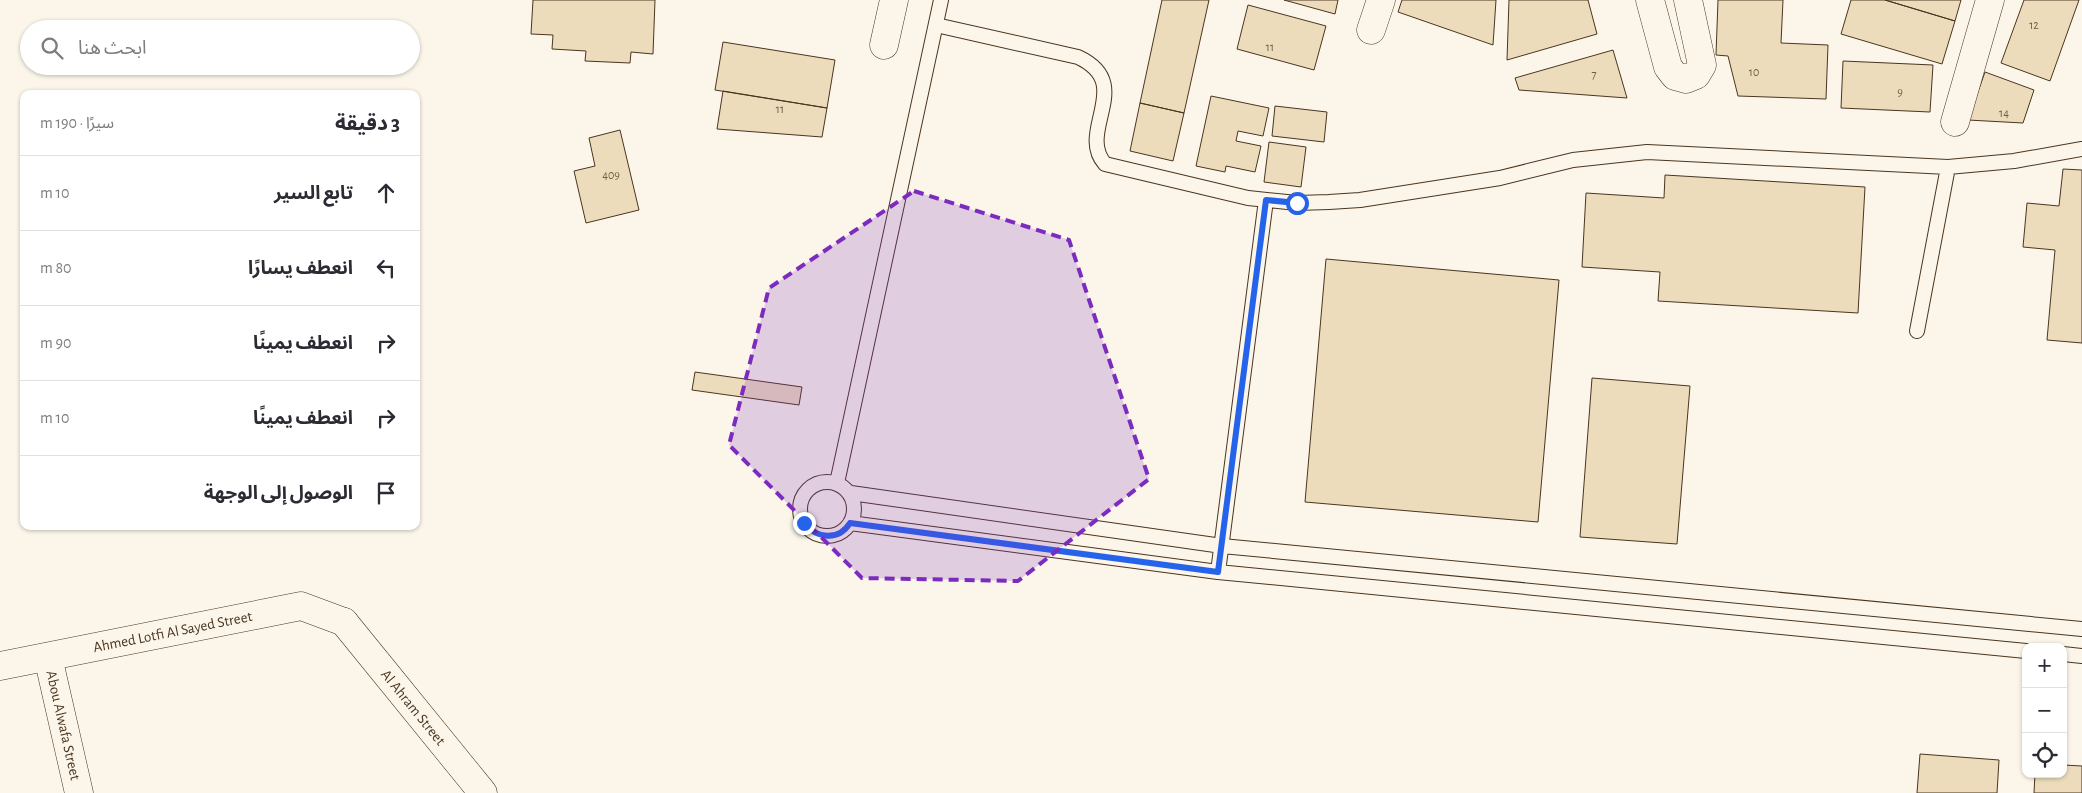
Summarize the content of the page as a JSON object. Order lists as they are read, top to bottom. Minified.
{"streets":{"street":["Ahmed Lotfi Al Sayed Street","Al Ahram Street","Abou Alwafa Street"]},"crossings":[["Ahmed Lotfi Al Sayed Street","Al Ahram Street"],["Ahmed Lotfi Al Sayed Street","Abou Alwafa Street"]],"house_numbers":["12","11","10","7","9","11","14","409"],"page":{"search":"ابحث هنا","heading":["3 دقيقة","سيرًا · 190 m"],"list":[["تابع السير","10 m"],["انعطف يسارًا","80 m"],["انعطف يمينًا","90 m"],["انعطف يمينًا","10 m"],"الوصول إلى الوجهة"],"map_buttons":["+","−"]}}
